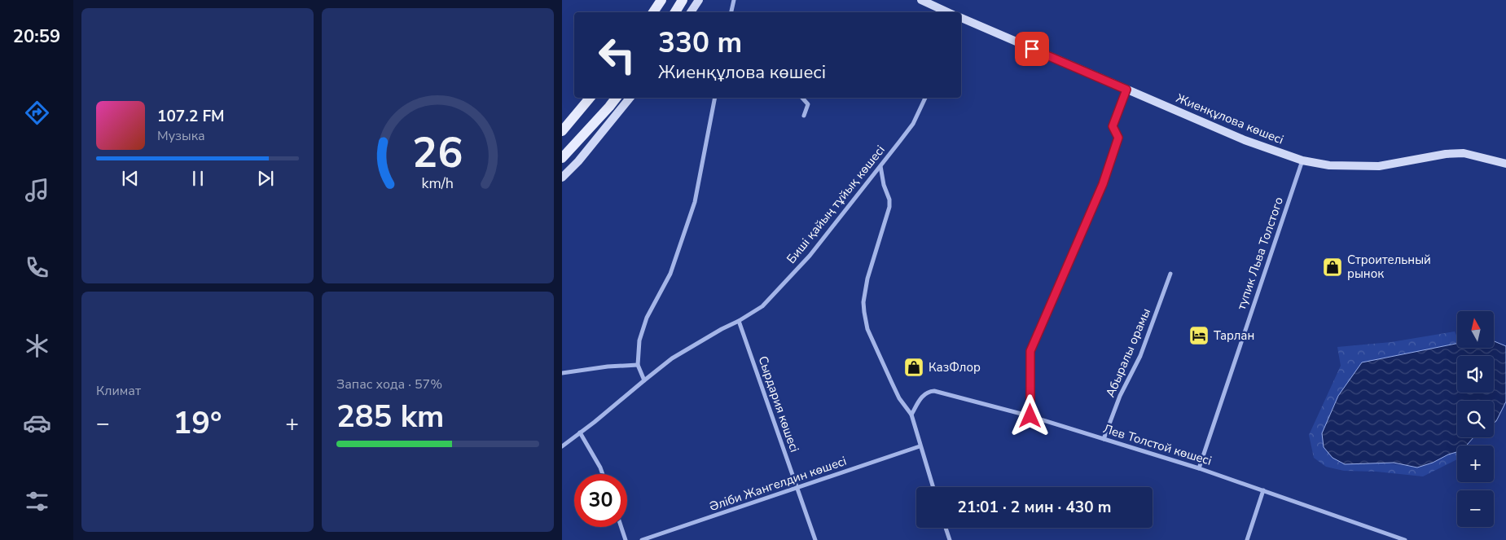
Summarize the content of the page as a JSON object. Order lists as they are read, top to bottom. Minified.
{"streets":{"street":["Жиенқұлова көшесі","Биші қайың тұйық көшесі","тупик Льва Толстого","Абыралы орамы","Сырдария көшесі","Лев Толстой көшесі","Әліби Жангелдин көшесі"]},"crossings":[["Жиенқұлова көшесі","тупик Льва Толстого"],["Биші қайың тұйық көшесі","Сырдария көшесі"],["тупик Льва Толстого","Лев Толстой көшесі"],["Абыралы орамы","Лев Толстой көшесі"],["Сырдария көшесі","Әліби Жангелдин көшесі"]],"places":{"shop":["Строительный рынок","КазФлор"],"hotel":["Тарлан"]},"north":"top","page":{"tabs":"20:59","turn":["330 m","Жиенқұлова көшесі"],"song":["107.2 FM","Музыка"],"tile":["Климат",["Запас хода · 57%","285 km"]],"map_buttons":["+","−"],"heat":["−","19°","+"],"limit":"30","trip":"21:01 · 2 мин · 430 m","gauge":["26","km/h"]}}
